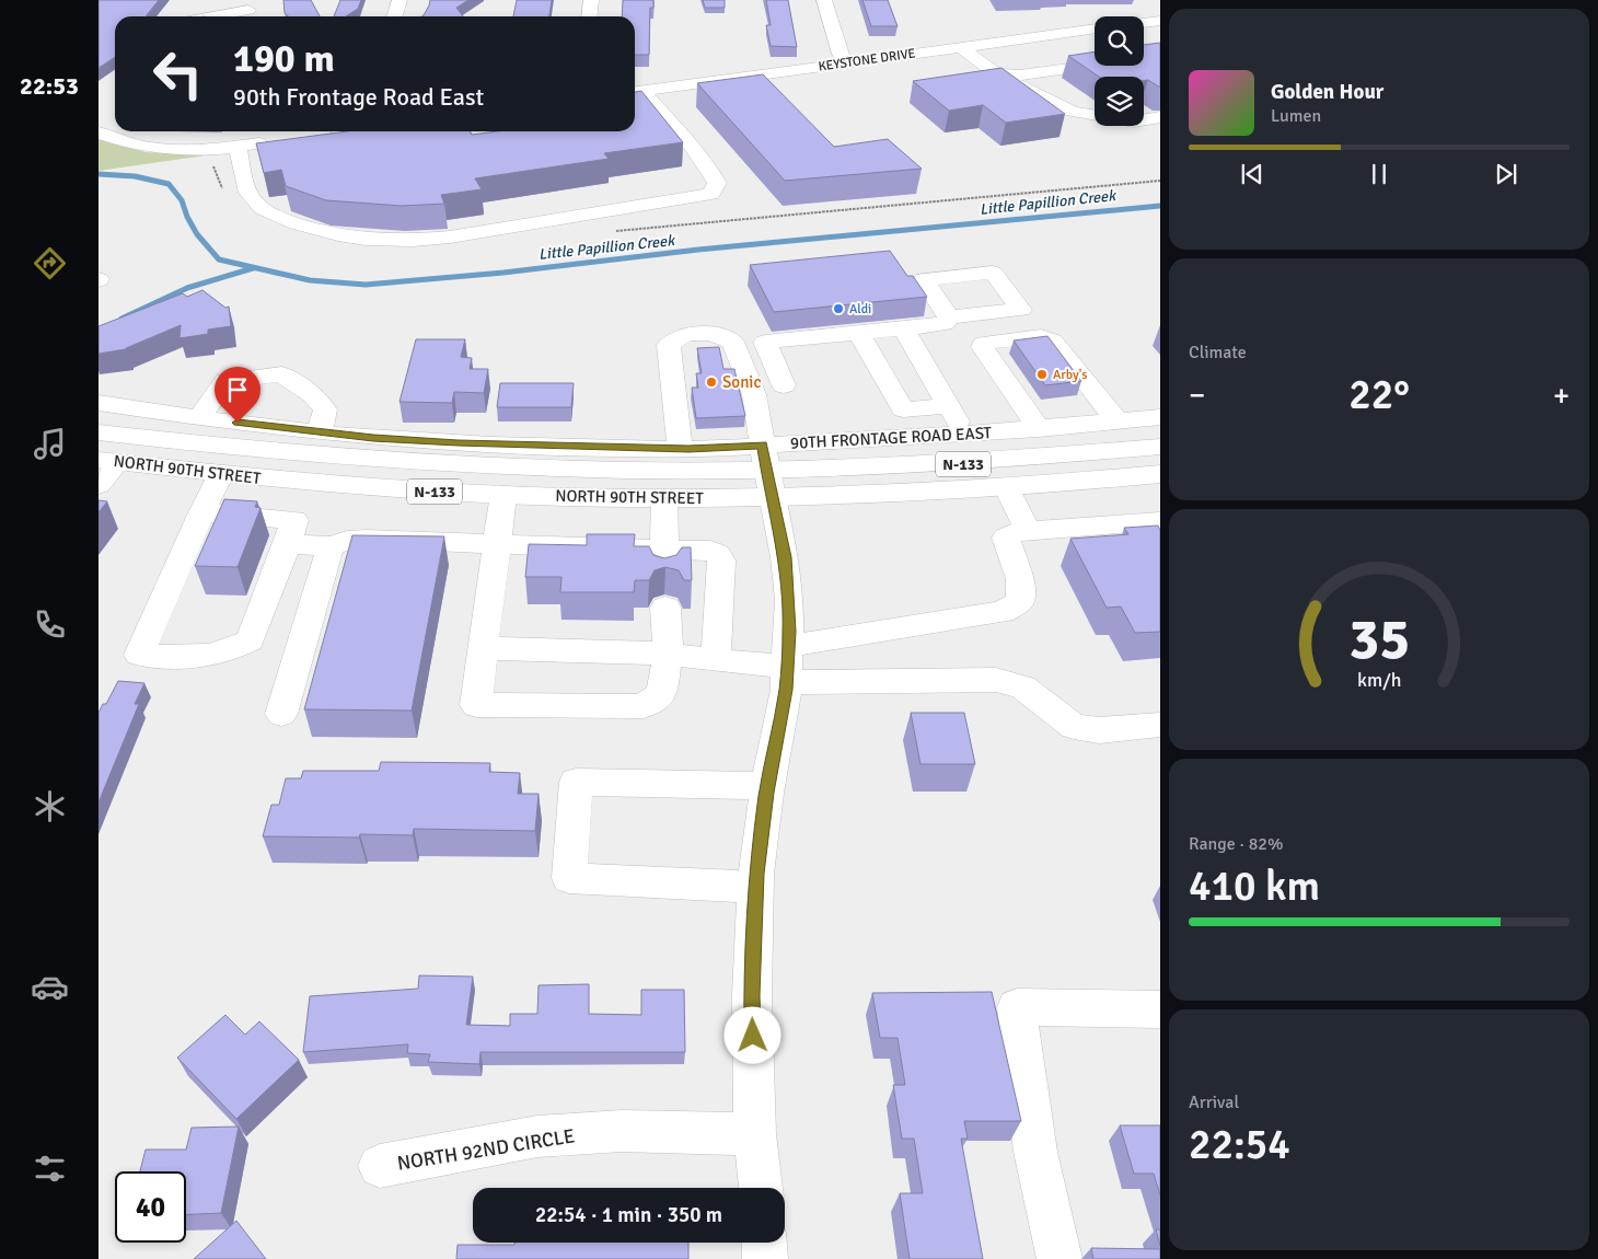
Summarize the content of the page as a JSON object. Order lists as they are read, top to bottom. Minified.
{"streets":{"street":["KEYSTONE DRIVE","90TH FRONTAGE ROAD EAST","N-133","NORTH 90TH STREET","NORTH 92ND CIRCLE"]},"crossings":[["90TH FRONTAGE ROAD EAST","NORTH 90TH STREET"]],"water":["Little Papillion Creek"],"places":["Aldi","Arby's","Sonic"],"page":{"tabs":"22:53","turn":["190 m","90th Frontage Road East"],"song":["Golden Hour","Lumen"],"tile":["Climate",["Range · 82%","410 km"],["Arrival","22:54"]],"heat":["−","22°","+"],"limit":"40","trip":"22:54 · 1 min · 350 m","gauge":["35","km/h"]}}
